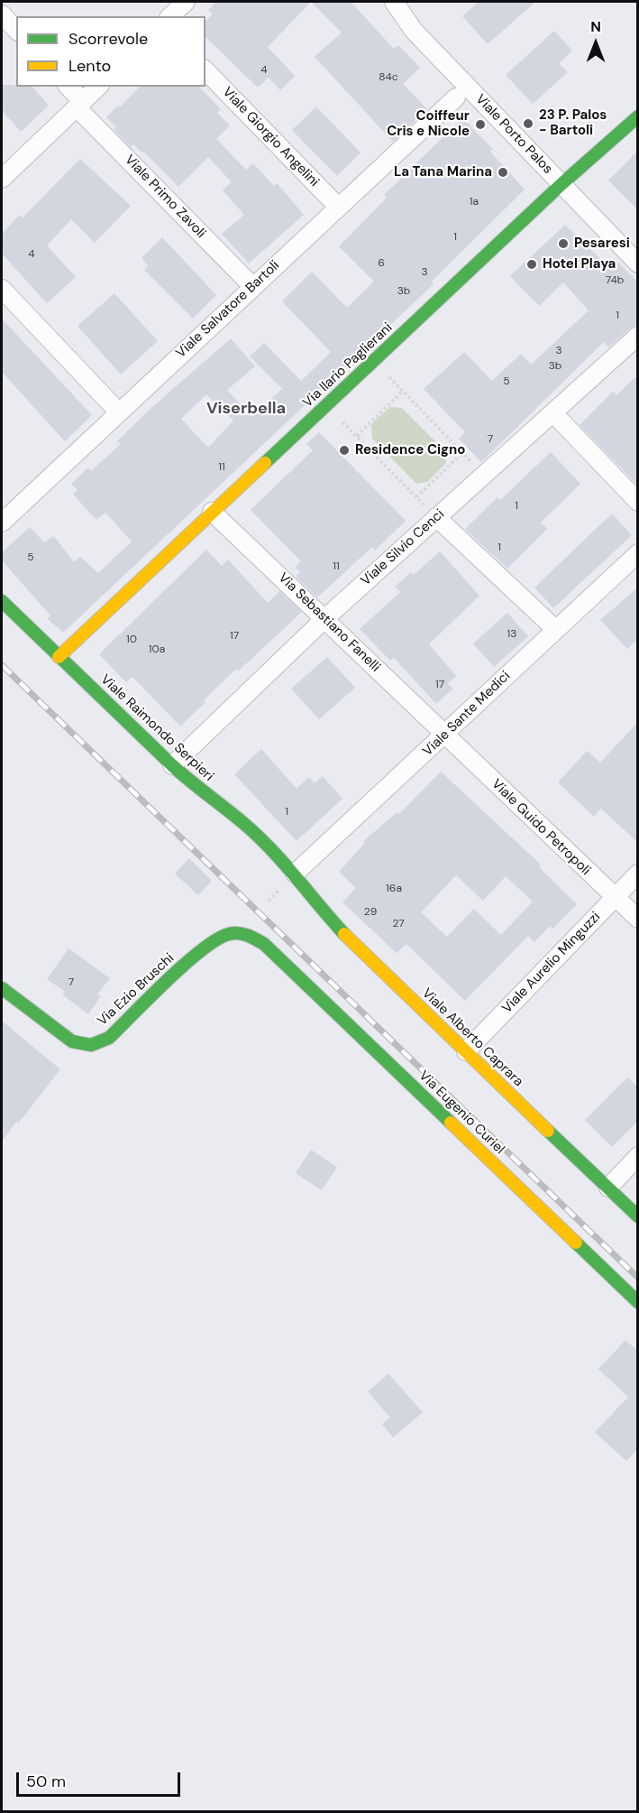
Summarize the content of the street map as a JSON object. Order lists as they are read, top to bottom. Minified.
{"streets":{"street":["Viale Porto Palos","Viale Giorgio Angelini","Viale Primo Zavoli","Viale Salvatore Bartoli","Via Ilario Paglierani","Viale Silvio Cenci","Via Sebastiano Fanelli","Viale Sante Medici","Viale Raimondo Serpieri","Viale Guido Petropoli","Viale Aurelio Minguzzi","Via Ezio Bruschi","Viale Alberto Caprara","Via Eugenio Curiel"]},"crossings":[["Viale Porto Palos","Via Ilario Paglierani"],["Viale Giorgio Angelini","Viale Salvatore Bartoli"],["Viale Primo Zavoli","Viale Salvatore Bartoli"],["Via Ilario Paglierani","Via Sebastiano Fanelli"],["Via Ilario Paglierani","Viale Raimondo Serpieri"],["Viale Silvio Cenci","Via Sebastiano Fanelli"],["Viale Silvio Cenci","Viale Raimondo Serpieri"],["Via Sebastiano Fanelli","Viale Sante Medici"],["Via Sebastiano Fanelli","Viale Guido Petropoli"],["Viale Sante Medici","Viale Raimondo Serpieri"],["Viale Sante Medici","Viale Guido Petropoli"],["Viale Sante Medici","Viale Alberto Caprara"],["Viale Raimondo Serpieri","Viale Alberto Caprara"],["Viale Guido Petropoli","Viale Aurelio Minguzzi"],["Viale Aurelio Minguzzi","Viale Alberto Caprara"],["Via Ezio Bruschi","Via Eugenio Curiel"]],"districts":["Viserbella"],"places":["23 P. Palos - Bartoli","Coiffeur Cris e Nicole","La Tana Marina","Pesaresi","Hotel Playa","Residence Cigno"],"house_numbers":["4","84c","1a","1","4","6","3","74b","3b","1","3","3b","5","7","11","1","1","5","11","13","17","10","10a","17","1","16a","29","27","7"],"legend":["Scorrevole","Lento"],"scale_bar":"50 m","north":"top"}
